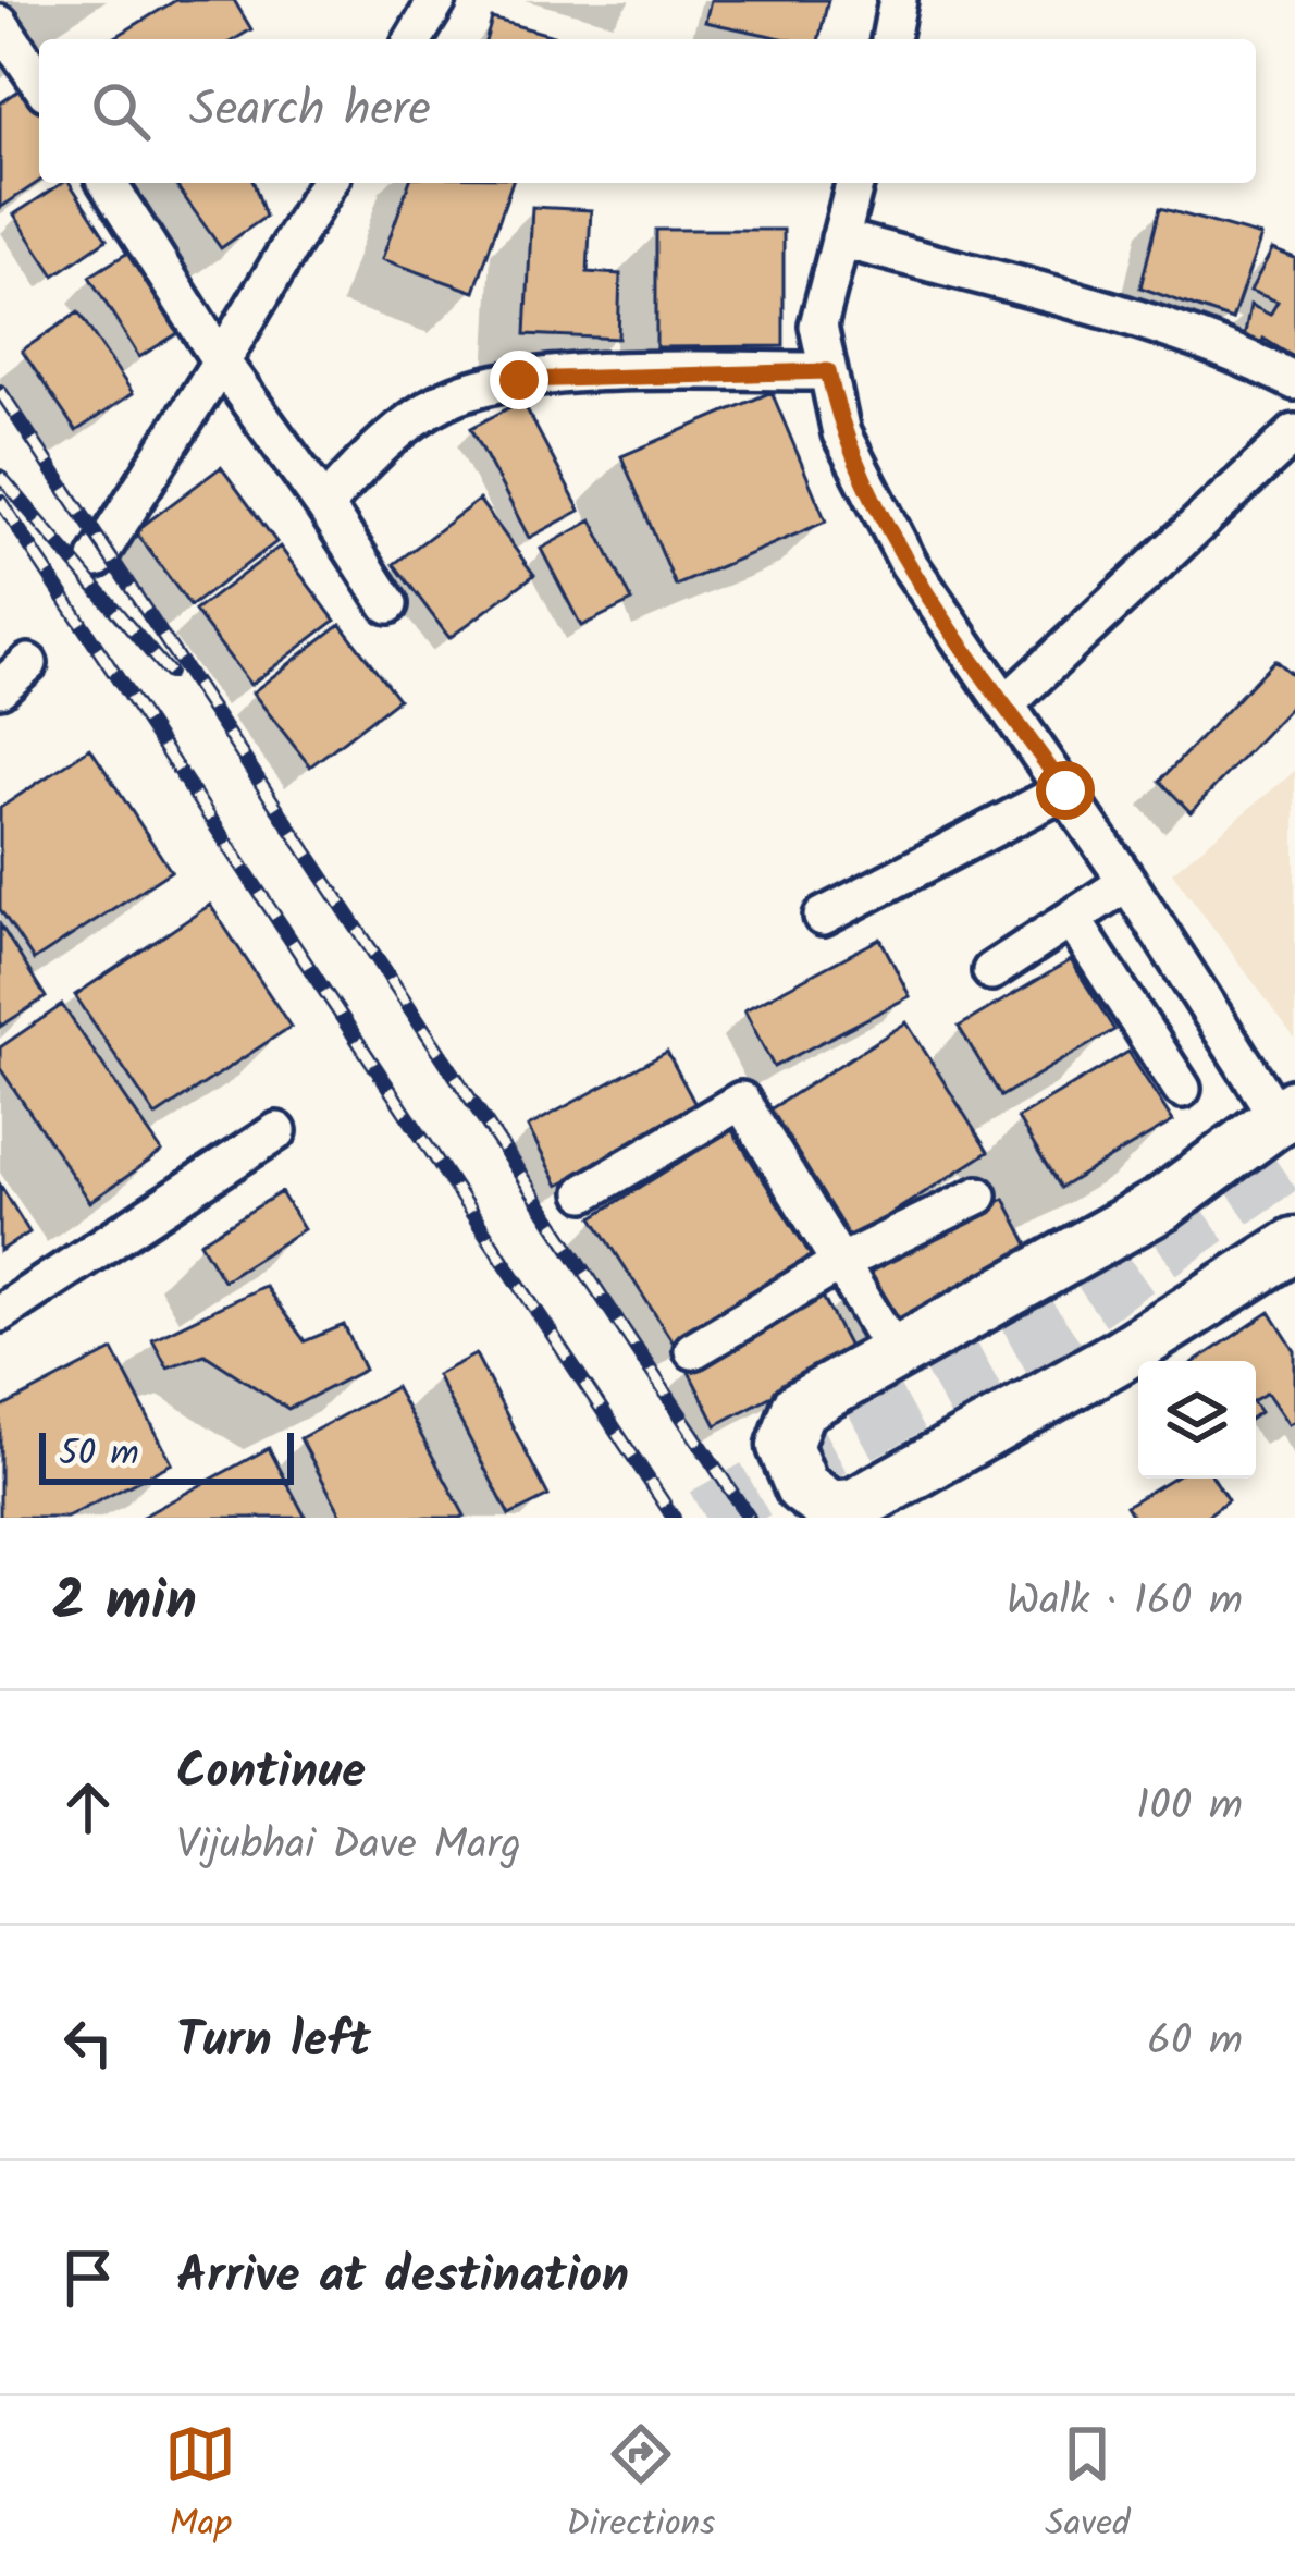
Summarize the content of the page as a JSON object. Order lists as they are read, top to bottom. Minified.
{"scale_bar":"50 m","page":{"search":"Search here","scale":"50 m","heading":["2 min","Walk · 160 m"],"list":[["Continue","Vijubhai Dave Marg","100 m"],["Turn left","60 m"],"Arrive at destination"],"nav":["Map","Directions","Saved"]}}
